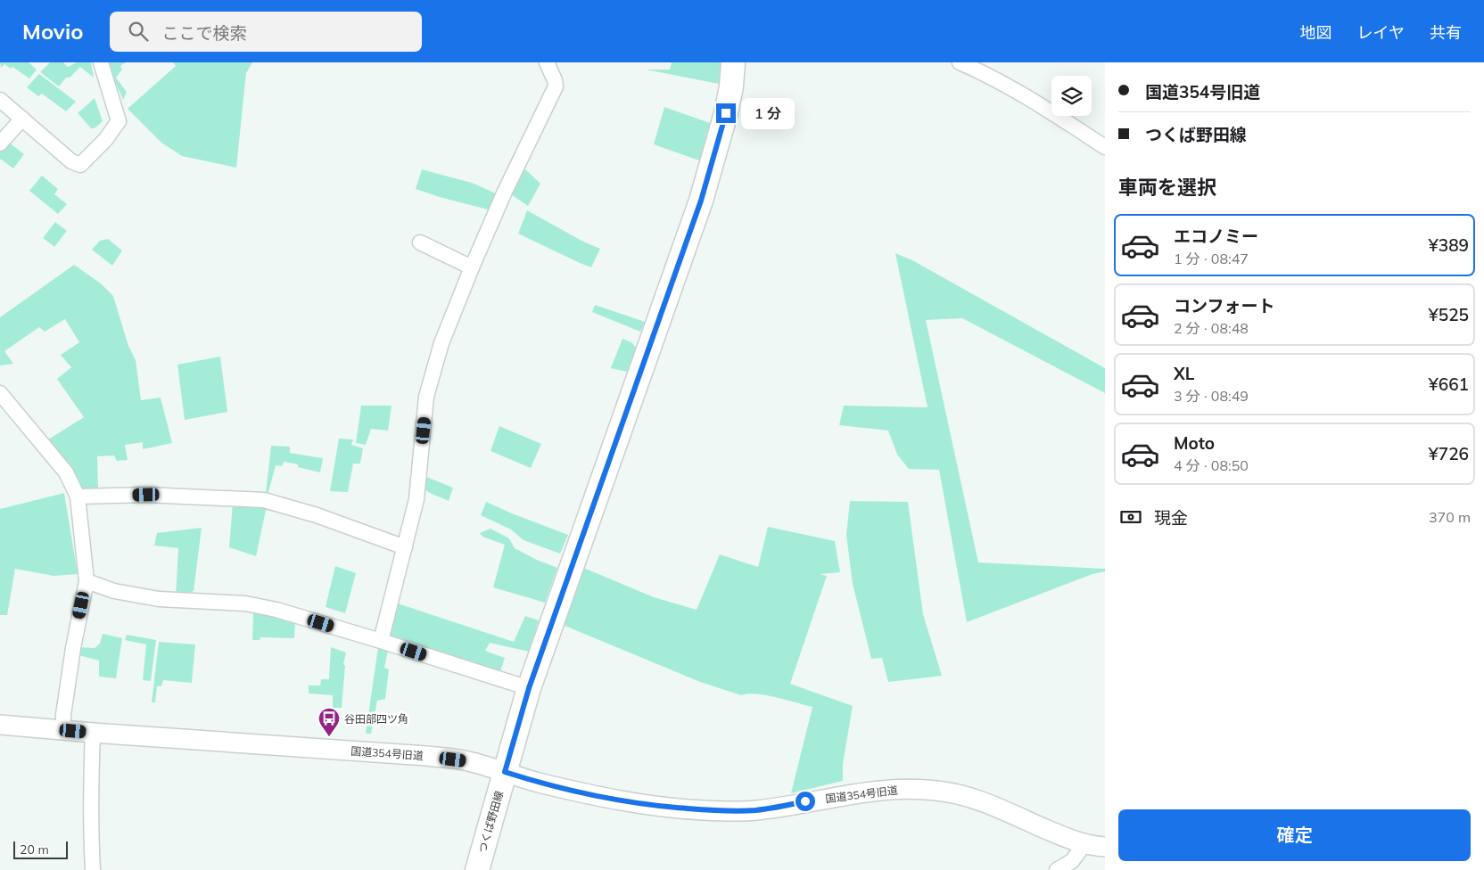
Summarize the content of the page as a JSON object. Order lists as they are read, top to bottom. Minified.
{"streets":{"main road":["つくば野田線"],"street":["国道354号旧道"]},"crossings":[["国道354号旧道","つくば野田線"]],"places":{"bus stop":["谷田部四ツ角"]},"scale_bar":"20 m","page":{"header":"Movio","search":"ここで検索","nav":["地図","レイヤ","共有"],"banner":["国道354号旧道","つくば野田線"],"bubble":"1 分","heading":"車両を選択","list":[{"name":"エコノミー","note":"1 分 · 08:47","value":"¥389"},{"name":"コンフォート","note":"2 分 · 08:48","value":"¥525"},{"name":"XL","note":"3 分 · 08:49","value":"¥661"},{"name":"Moto","note":"4 分 · 08:50","value":"¥726"}],"pay":["現金","370 m"],"buttons":"確定","scale":"20 m"}}
